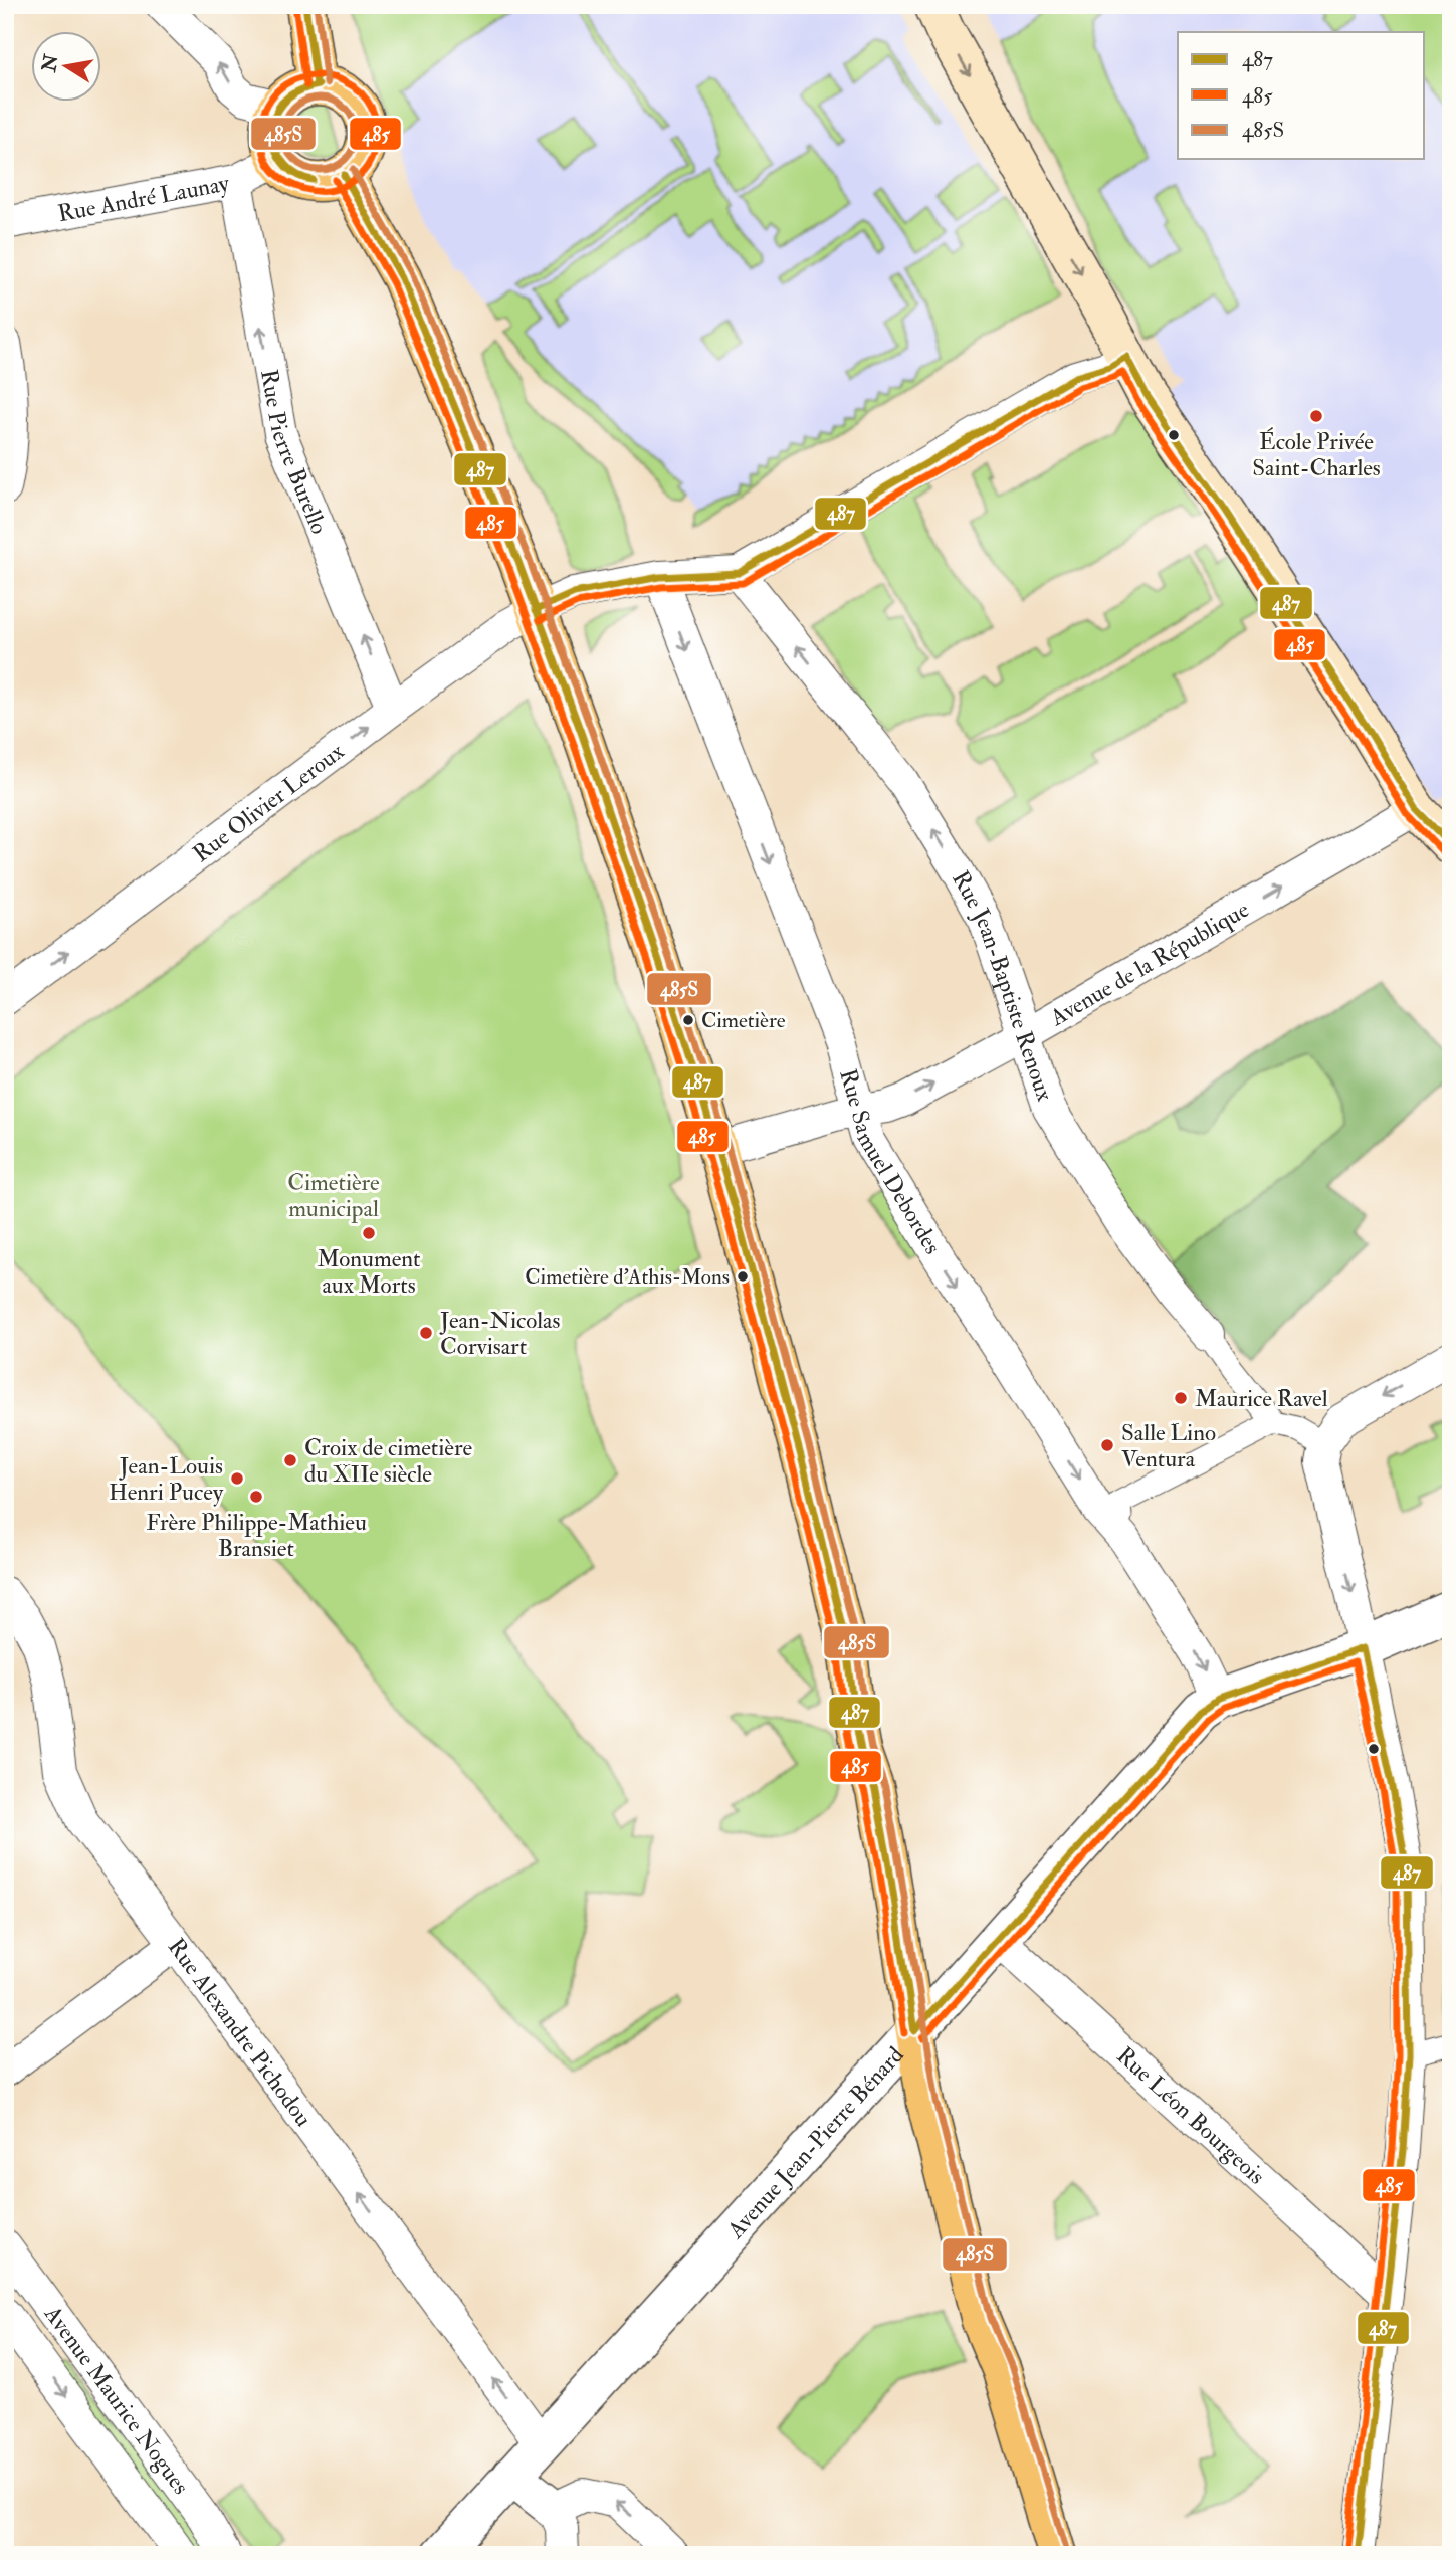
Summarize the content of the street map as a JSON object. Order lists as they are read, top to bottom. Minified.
{"streets":{"street":["Rue André Launay","Rue Pierre Burello","Rue Olivier Leroux","Avenue de la République","Rue Jean-Baptiste Renoux","Rue Samuel Debordes","Rue Alexandre Pichodou","Rue Léon Bourgeois","Avenue Jean-Pierre Bénard","Avenue Maurice Nogues"]},"crossings":[["Rue André Launay","Rue Pierre Burello"],["Rue Pierre Burello","Rue Olivier Leroux"],["Rue Olivier Leroux","Rue Samuel Debordes"],["Avenue de la République","Rue Jean-Baptiste Renoux"],["Avenue de la République","Rue Samuel Debordes"],["Rue Samuel Debordes","Avenue Jean-Pierre Bénard"],["Rue Alexandre Pichodou","Avenue Jean-Pierre Bénard"],["Rue Léon Bourgeois","Avenue Jean-Pierre Bénard"]],"one_way":["Rue Pierre Burello","Rue Olivier Leroux","Avenue de la République","Rue Jean-Baptiste Renoux","Rue Samuel Debordes","Rue Alexandre Pichodou"],"parks":["Cimetière municipal"],"places":["École Privée Saint-Charles","Cimetière","Monument aux Morts","Cimetière d'Athis-Mons","Jean-Nicolas Corvisart","Maurice Ravel","Salle Lino Ventura","Croix de cimetière du XIIe siècle","Jean-Louis Henri Pucey","Frère Philippe-Mathieu Bransiet"],"lines":["transit line 487","transit line 485S","transit line 485"],"legend":["487","485","485S"],"north":"left"}
